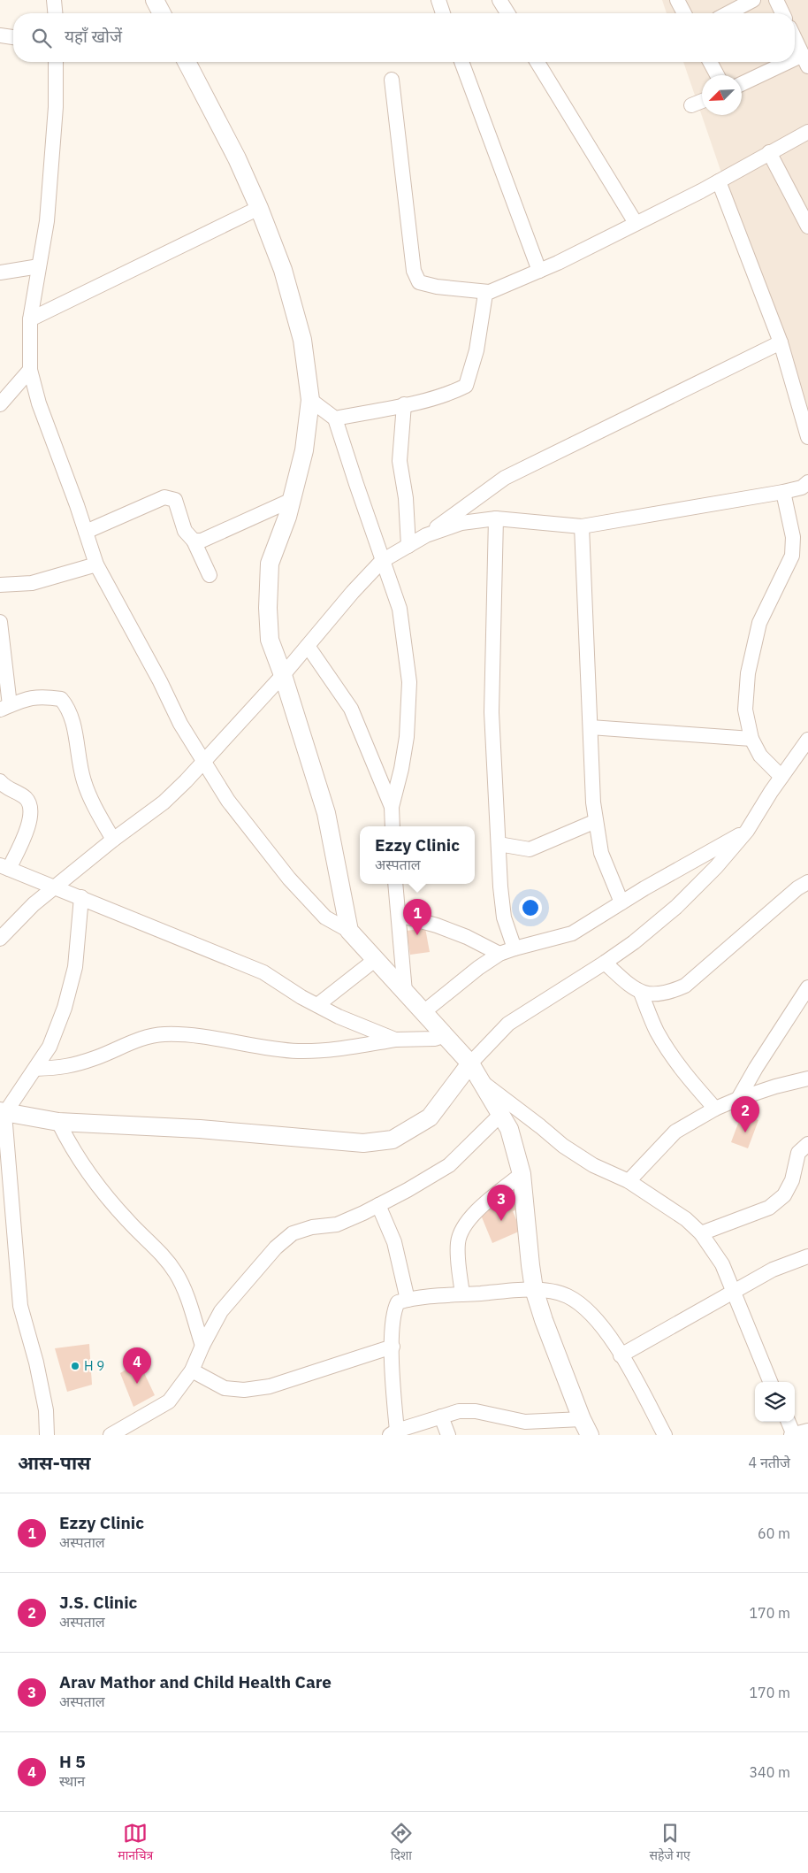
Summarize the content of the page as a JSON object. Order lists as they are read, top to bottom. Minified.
{"places":["H 9"],"north":"bottom left","page":{"search":"यहाँ खोजें","popup":["Ezzy Clinic","अस्पताल"],"pins":["1","2","3","4"],"heading":["आस-पास","4 नतीजे"],"list":[{"mark":"1","name":"Ezzy Clinic","note":"अस्पताल","value":"60 m"},{"mark":"2","name":"J.S. Clinic","note":"अस्पताल","value":"170 m"},{"mark":"3","name":"Arav Mathor and Child Health Care","note":"अस्पताल","value":"170 m"},{"mark":"4","name":"H 5","note":"स्थान","value":"340 m"}],"nav":["मानचित्र","दिशा","सहेजे गए"]}}
